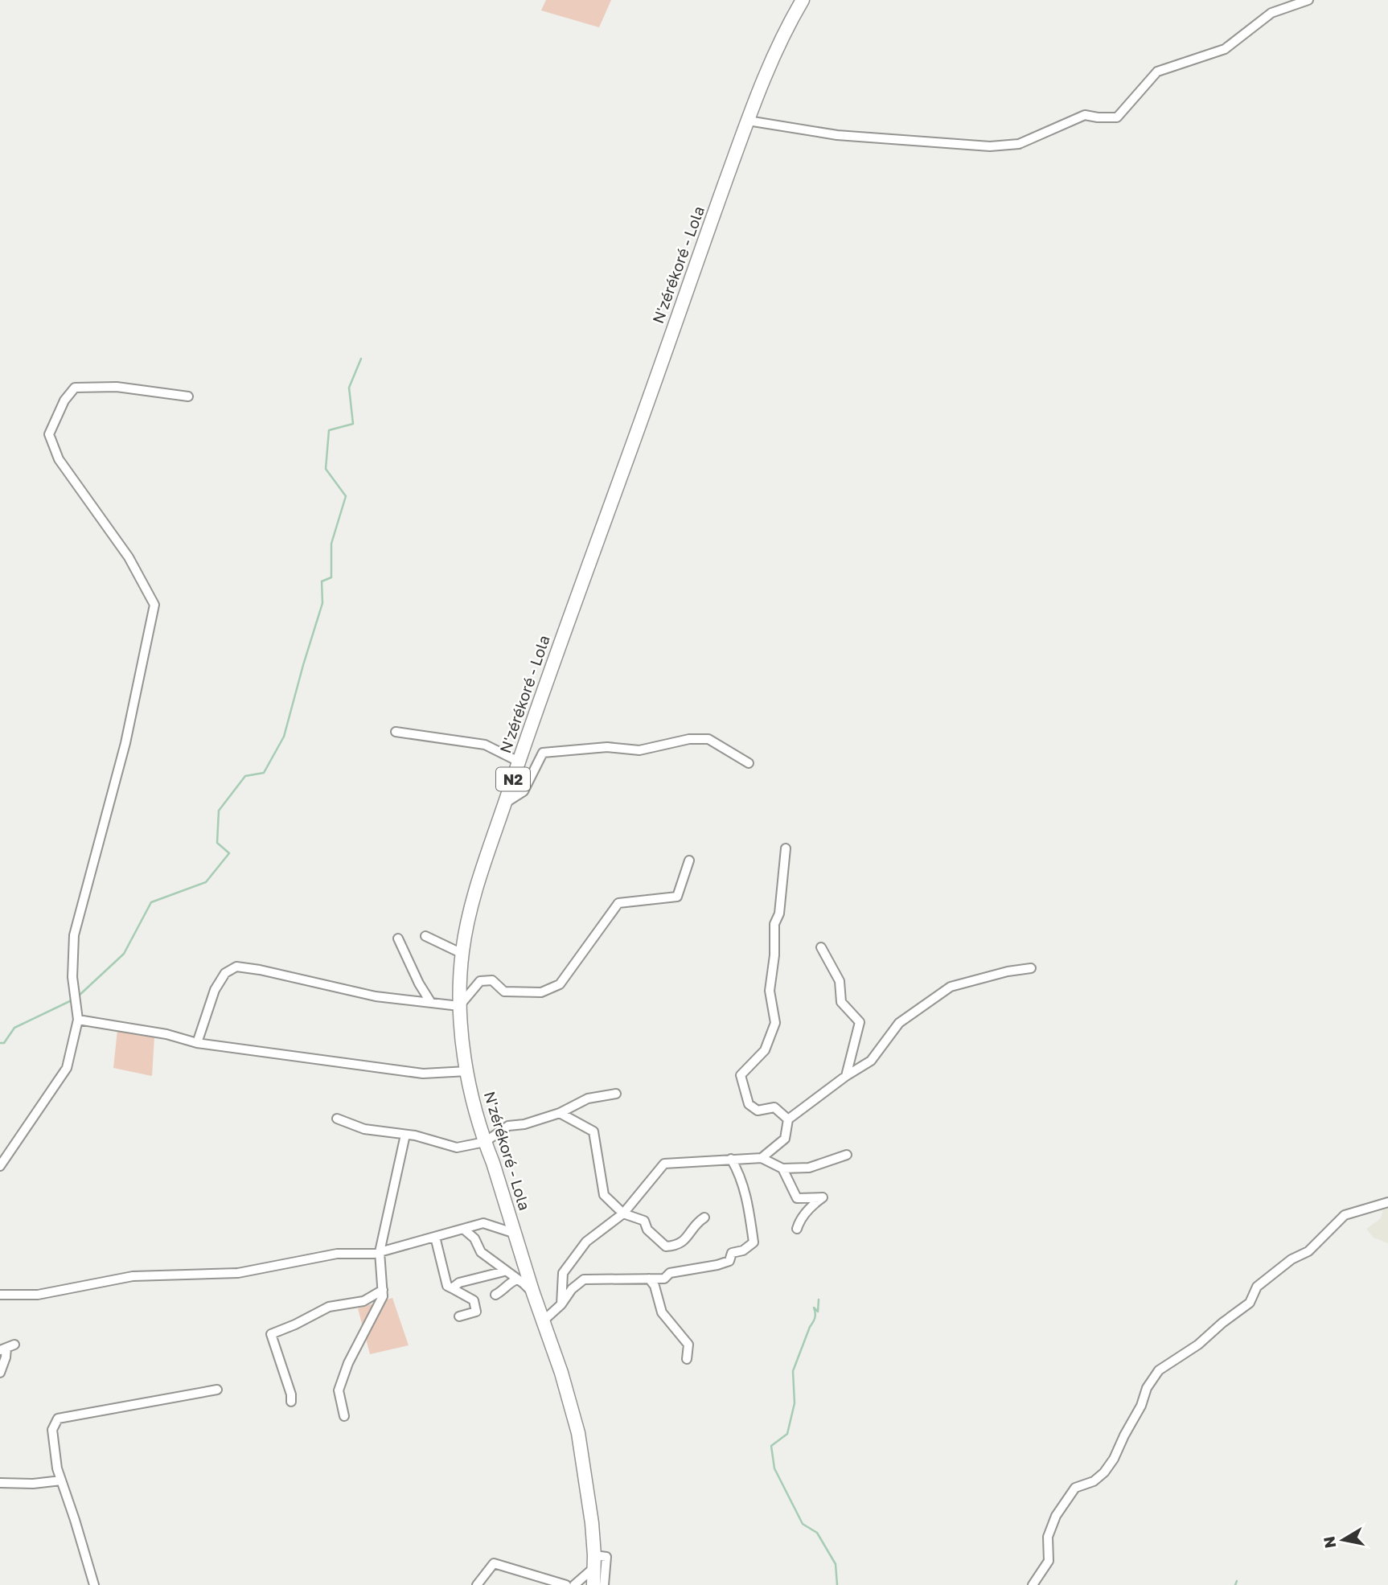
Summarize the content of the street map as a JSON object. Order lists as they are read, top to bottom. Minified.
{"streets":{"highway":["N'zérékoré - Lola","N2"]},"north":"left"}
